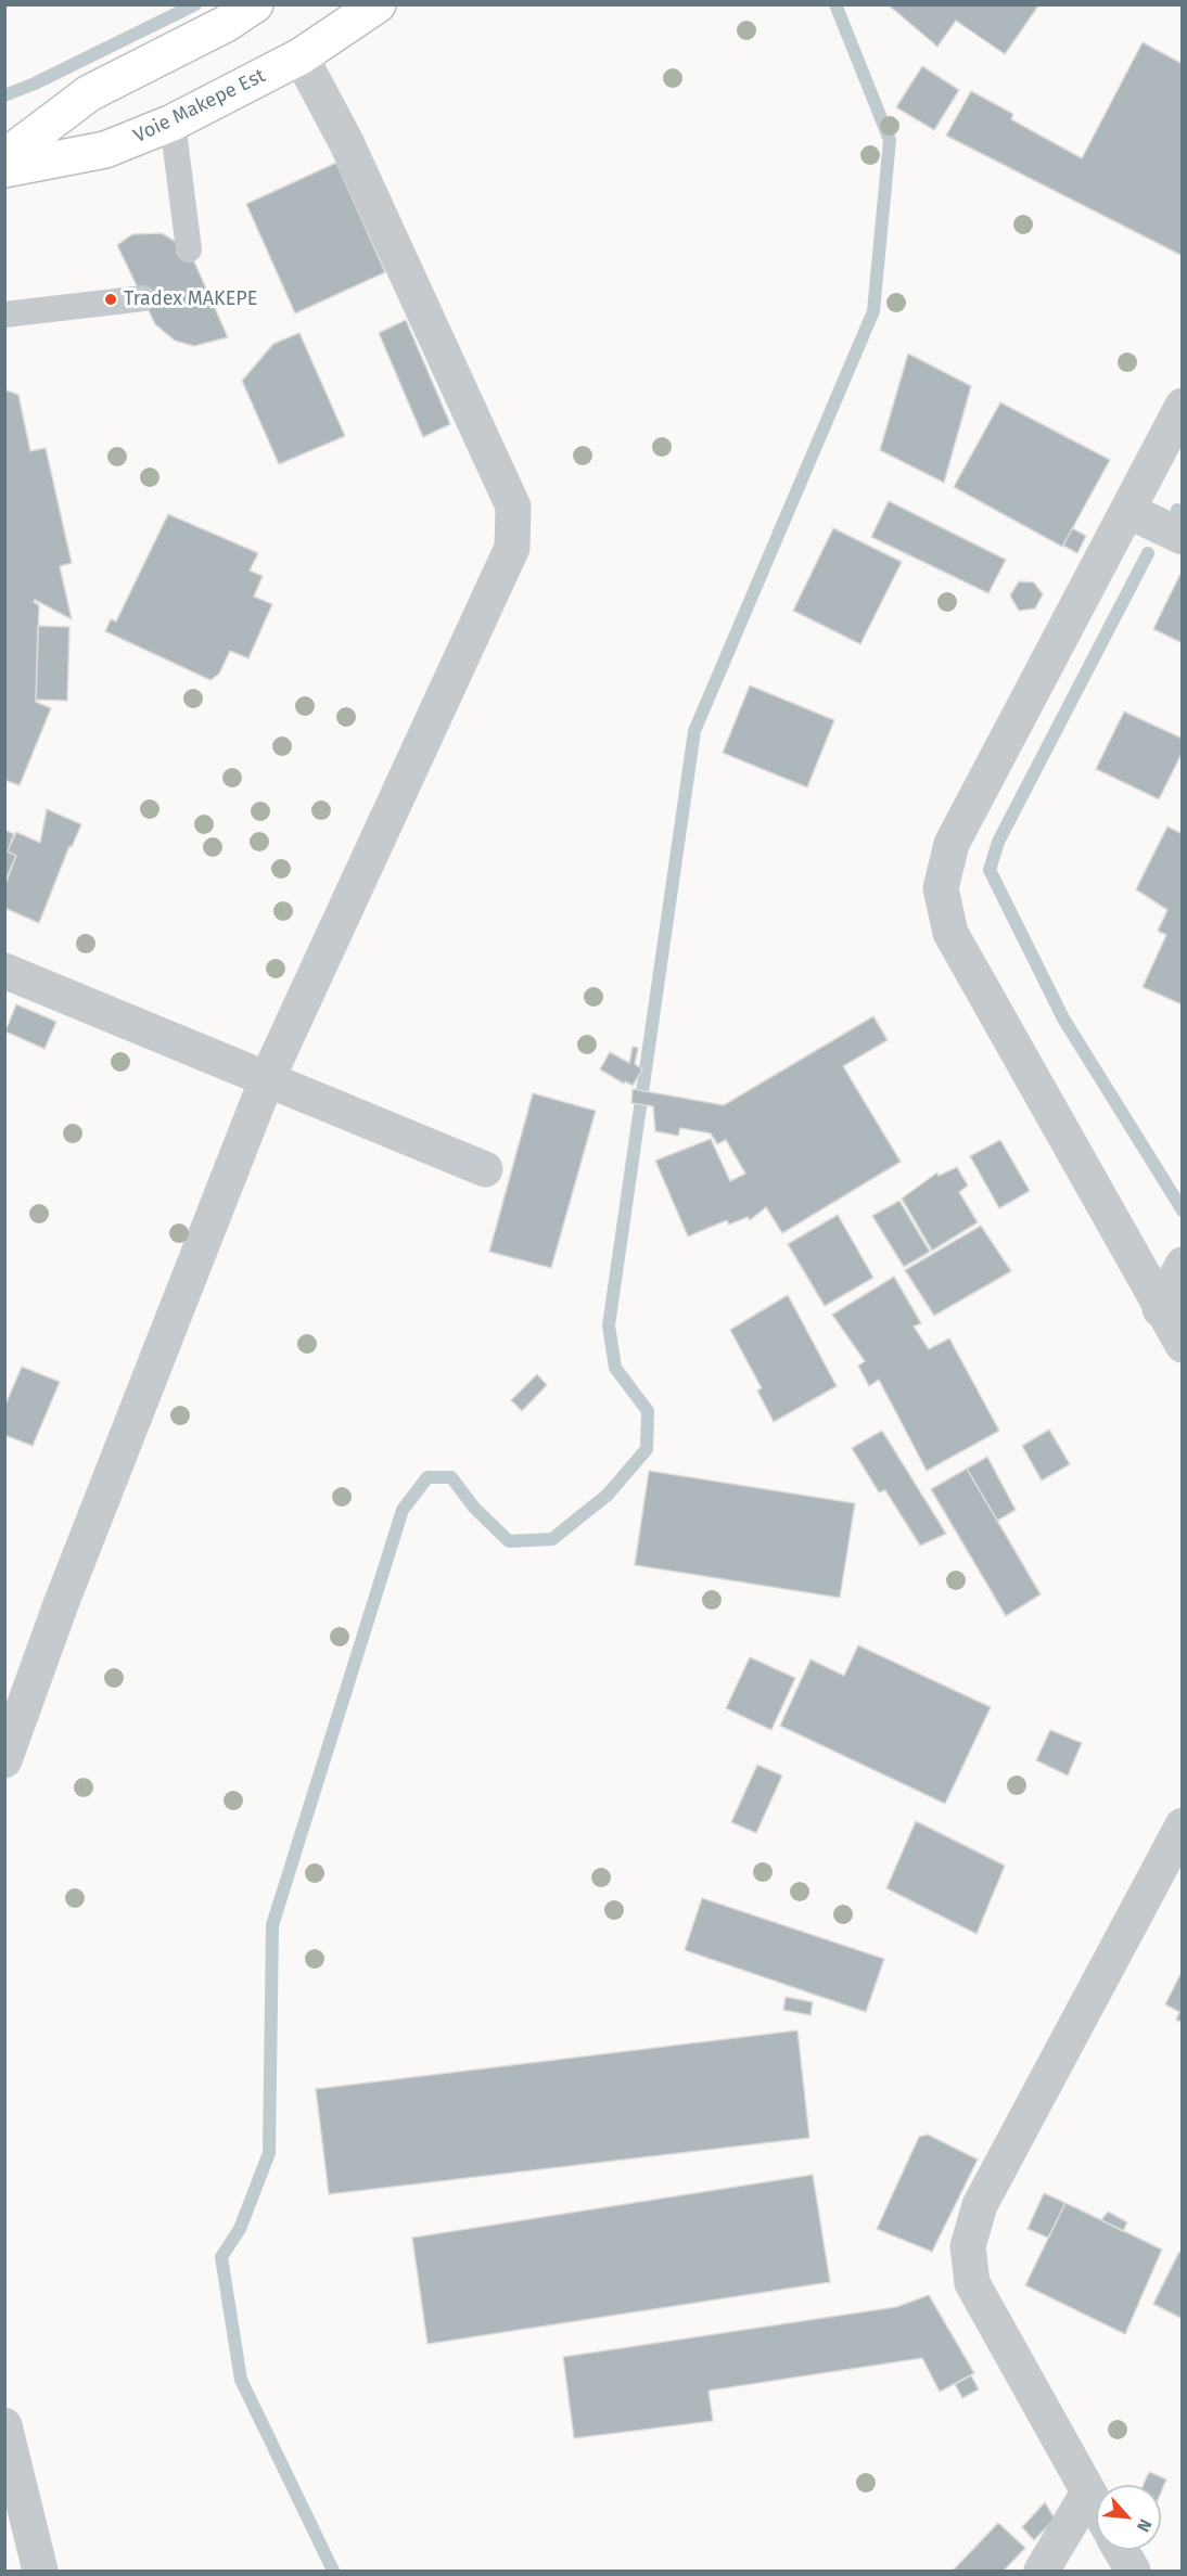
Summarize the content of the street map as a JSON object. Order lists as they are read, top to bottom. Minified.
{"streets":{"main road":["Voie Makepe Est"]},"places":["Tradex MAKEPE"],"north":"bottom right"}
